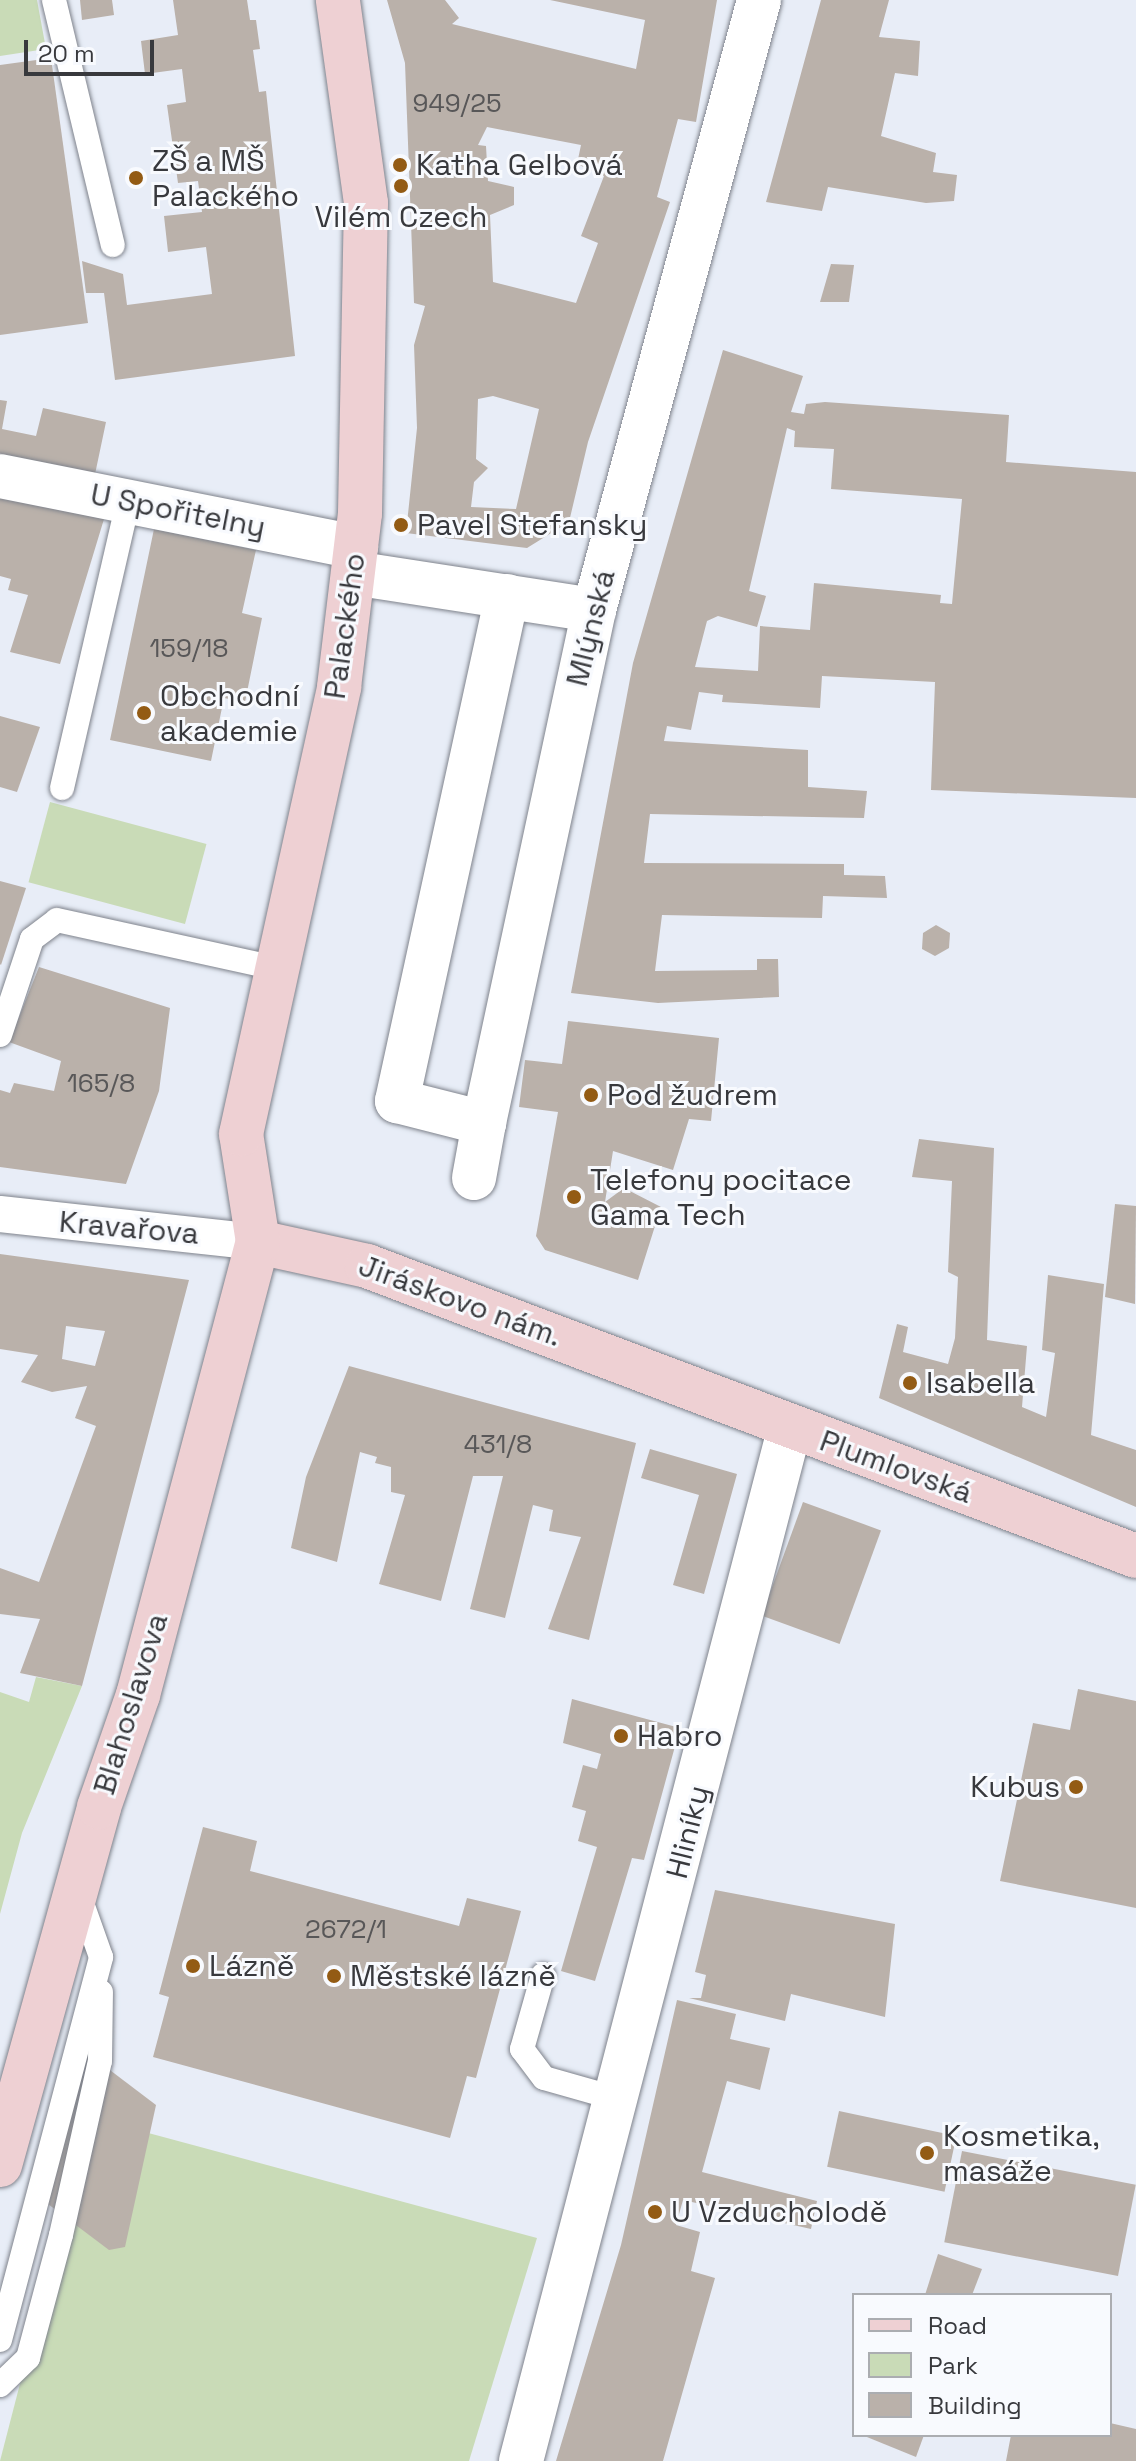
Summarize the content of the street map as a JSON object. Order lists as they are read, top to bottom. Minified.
{"streets":{"main road":["Palackého","Jiráskovo nám.","Plumlovská","Blahoslavova"],"street":["U Spořitelny","Mlýnská","Kravařova","Hliníky"]},"crossings":[["U Spořitelny","Palackého"],["U Spořitelny","Mlýnská"],["Palackého","Kravařova"],["Palackého","Jiráskovo nám."],["Palackého","Blahoslavova"],["Kravařova","Jiráskovo nám."],["Kravařova","Blahoslavova"],["Jiráskovo nám.","Plumlovská"],["Jiráskovo nám.","Blahoslavova"],["Plumlovská","Hliníky"]],"places":["Katha Gelbová","ZŠ a MŠ Palackého","Vilém Czech","Pavel Stefansky","Obchodní akademie","Pod žudrem","Telefony pocitace Gama Tech","Isabella","Habro","Kubus","Lázně","Městské lázně","Kosmetika, masáže","U Vzducholodě"],"house_numbers":["949/25","159/18","165/8","431/8","2672/1"],"legend":["Road","Park","Building"],"scale_bar":"20 m"}
